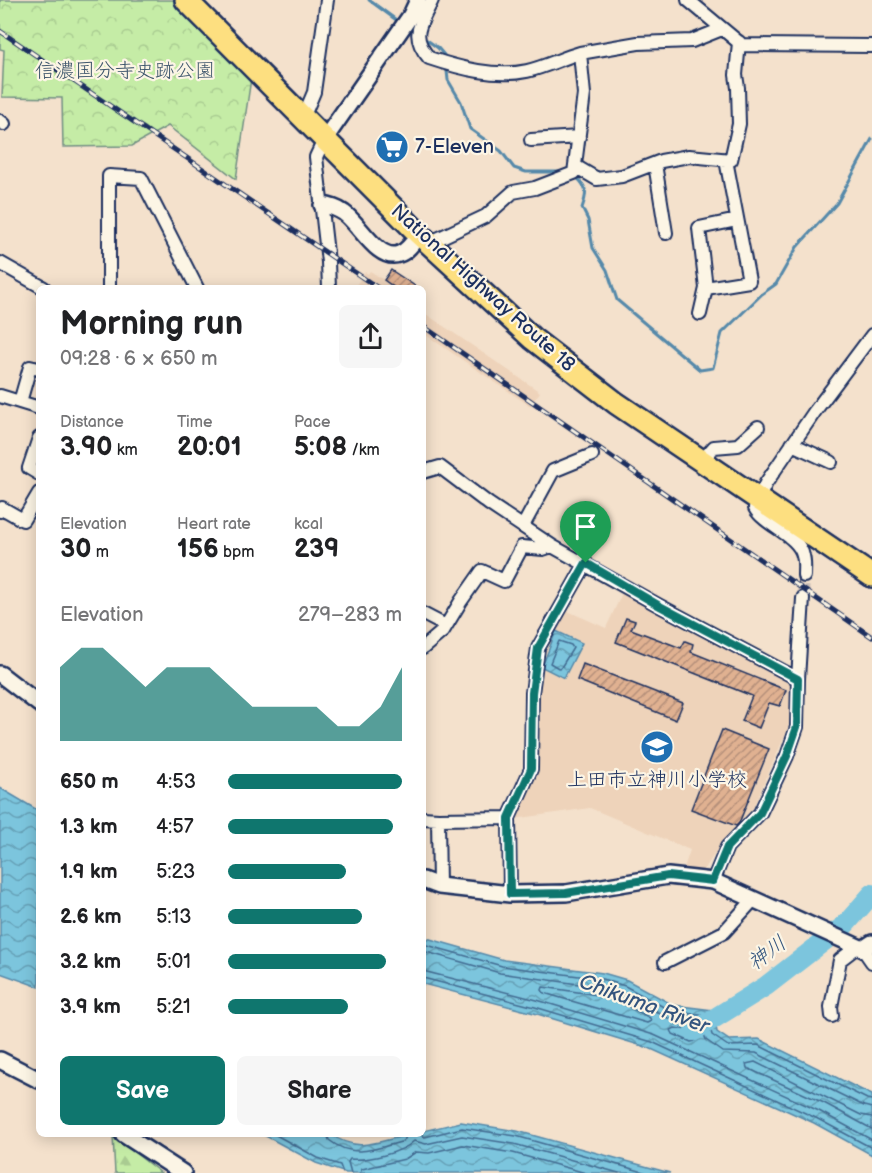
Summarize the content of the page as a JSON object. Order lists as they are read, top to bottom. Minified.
{"streets":{"highway":["National Highway Route 18"]},"water":["神川","Chikuma River"],"parks":["信濃国分寺史跡公園"],"places":{"supermarket":["7-Eleven"],"school or university":["上田市立神川小学校"]},"page":{"heading":["Morning run","09:28 · 6 × 650 m"],"stats":[["Distance","3.90 km"],["Time","20:01"],["Pace","5:08 /km"],["Elevation","30 m"],["Heart rate","156 bpm"],["kcal","239"]],"chart":["Elevation","279–283 m"],"list":[{"name":"650 m","note":"4:53"},{"name":"1.3 km","note":"4:57"},{"name":"1.9 km","note":"5:23"},{"name":"2.6 km","note":"5:13"},{"name":"3.2 km","note":"5:01"},{"name":"3.9 km","note":"5:21"}],"buttons":["Save","Share"]}}
